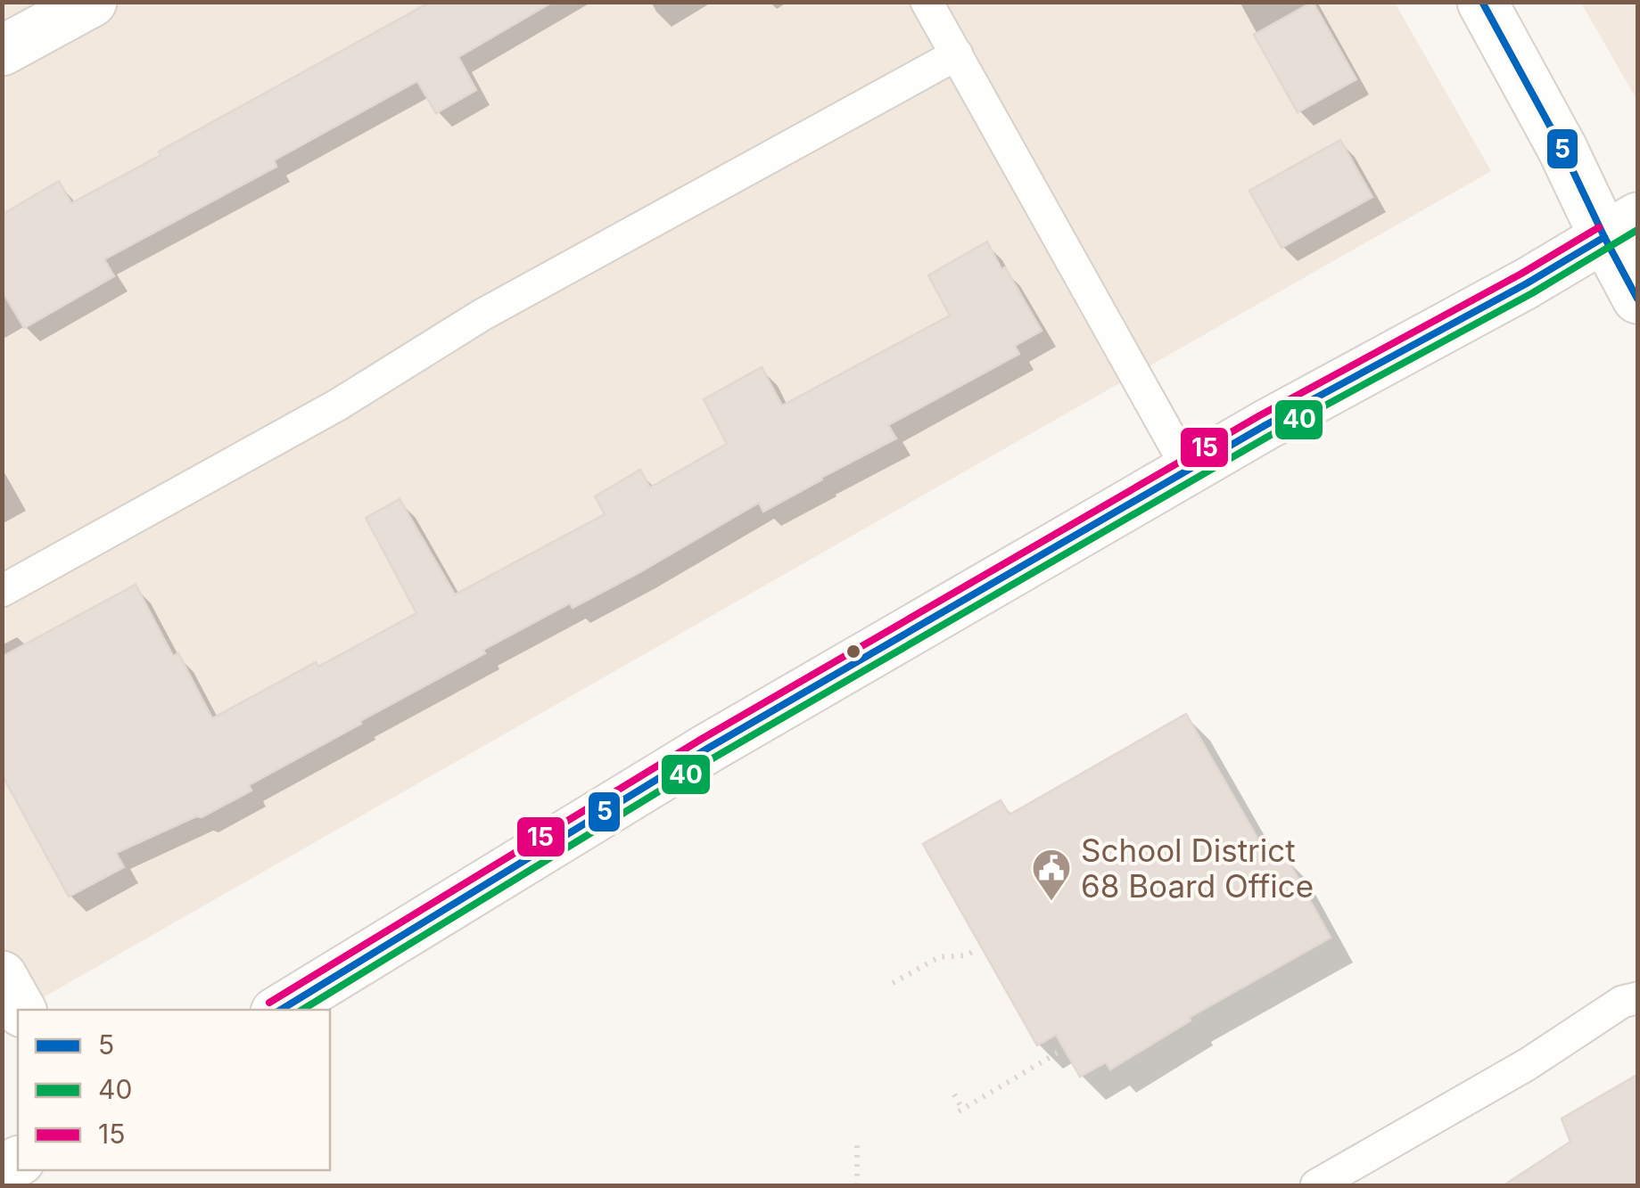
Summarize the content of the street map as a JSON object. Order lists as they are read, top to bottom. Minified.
{"places":{"public building":["School District 68 Board Office"]},"lines":["transit line 5","transit line 15","transit line 40"],"legend":["5","40","15"]}
